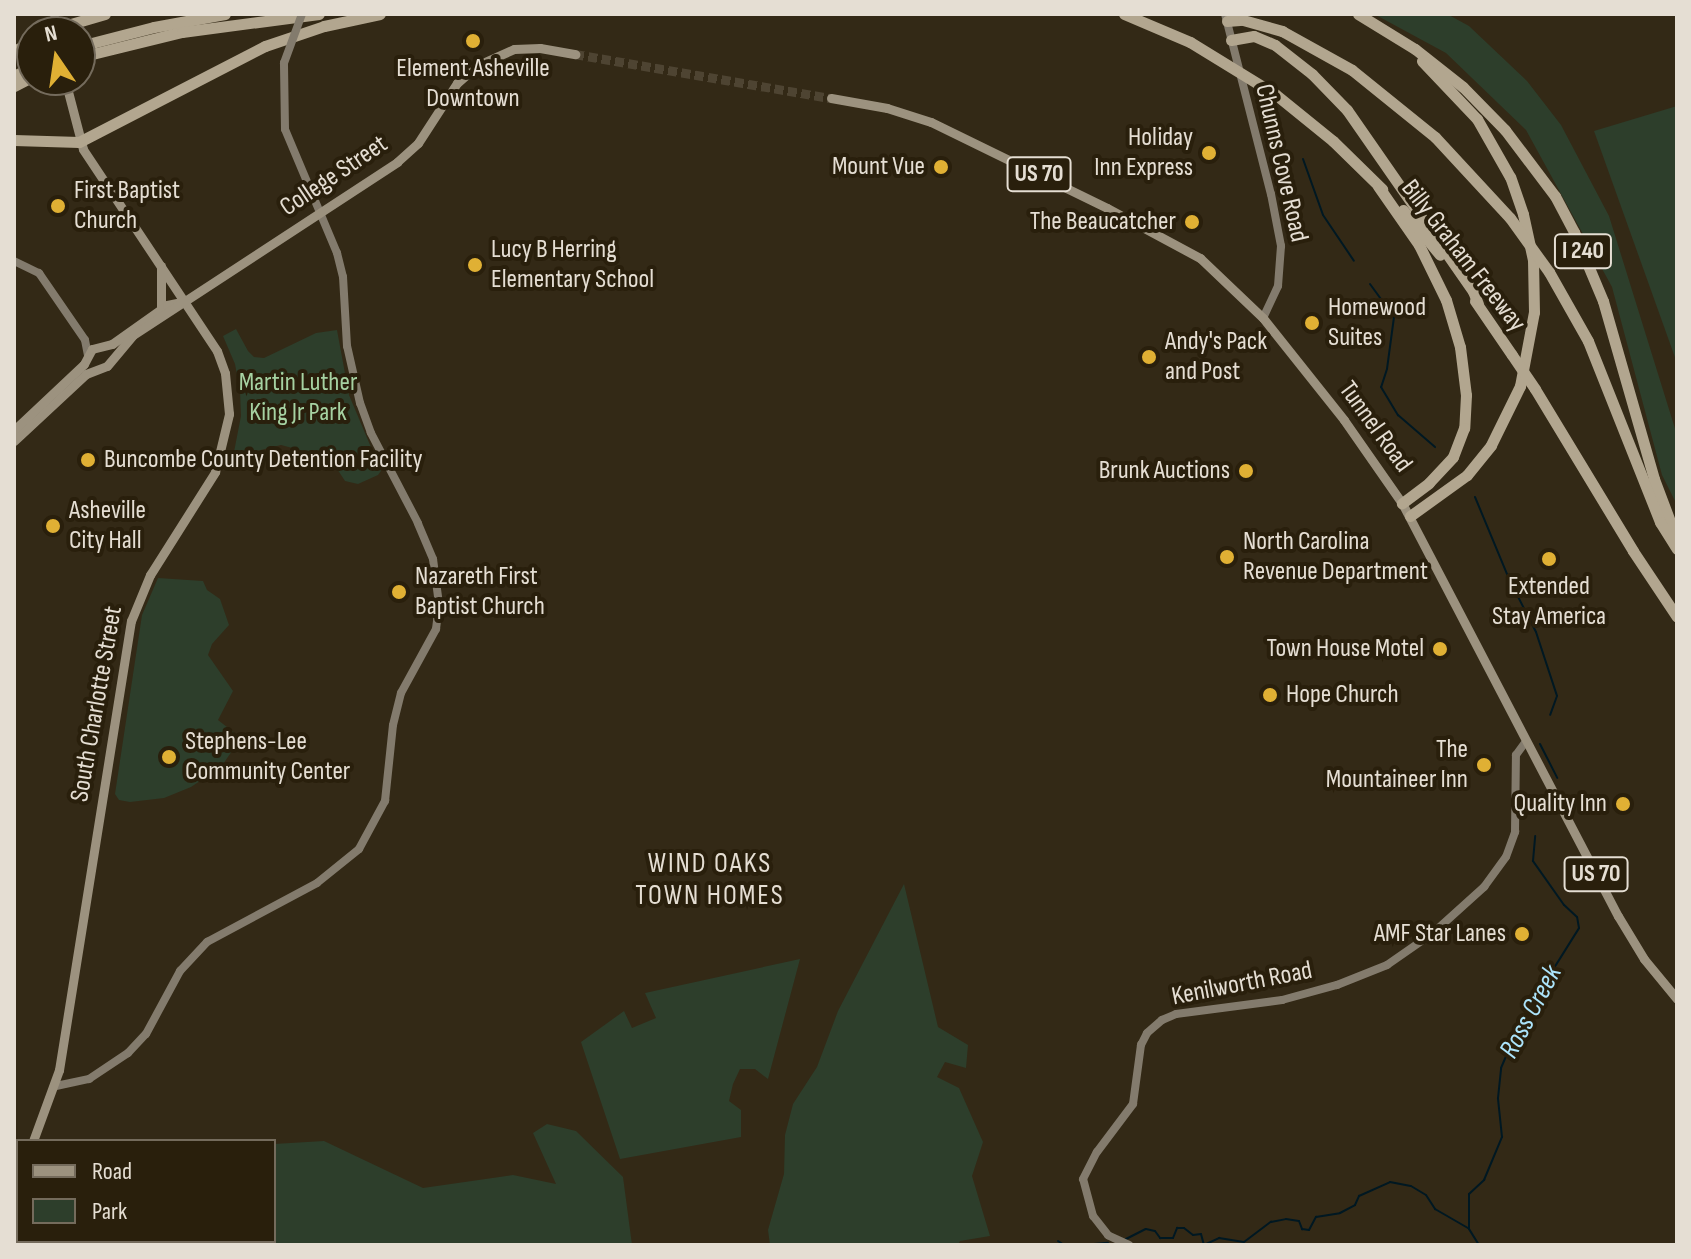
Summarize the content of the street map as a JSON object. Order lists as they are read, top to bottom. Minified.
{"streets":{"highway":["I 240","Billy Graham Freeway"],"main road":["Chunns Cove Road","US 70","College Street","Tunnel Road","South Charlotte Street","Kenilworth Road"]},"crossings":[["Chunns Cove Road","Tunnel Road"],["College Street","South Charlotte Street"],["Tunnel Road","Kenilworth Road"]],"districts":["WIND OAKS TOWN HOMES"],"water":["Ross Creek"],"parks":["Martin Luther King Jr Park"],"places":["Element Asheville Downtown","Holiday Inn Express","Mount Vue","First Baptist Church","The Beaucatcher","Lucy B Herring Elementary School","Homewood Suites","Andy's Pack and Post","Buncombe County Detention Facility","Brunk Auctions","Asheville City Hall","North Carolina Revenue Department","Extended Stay America","Nazareth First Baptist Church","Town House Motel","Hope Church","Stephens-Lee Community Center","The Mountaineer Inn","Quality Inn","AMF Star Lanes"],"legend":["Road","Park"],"north":"top"}
